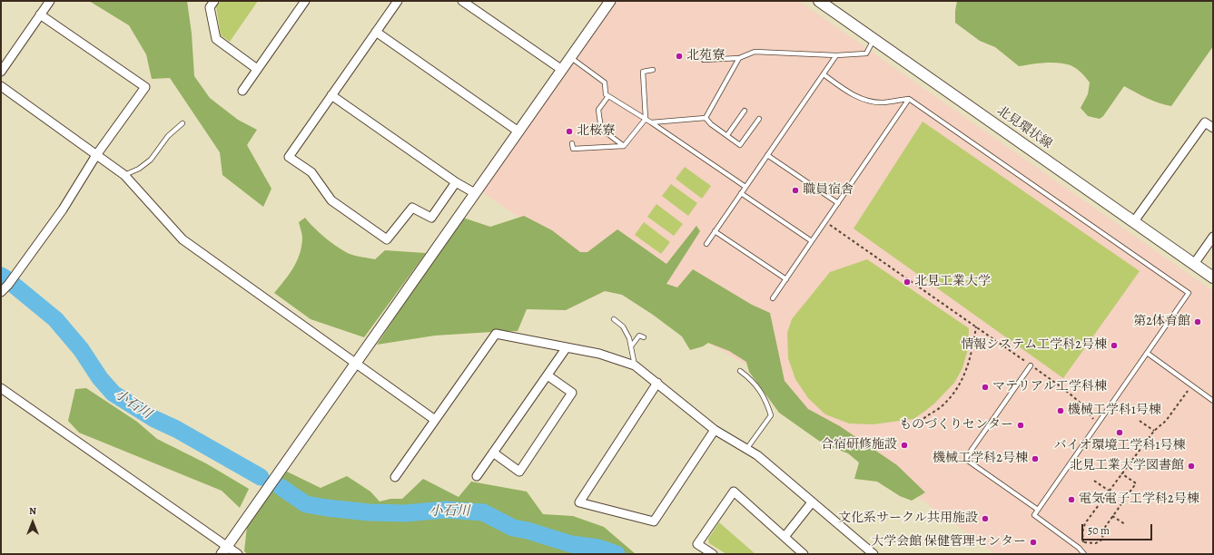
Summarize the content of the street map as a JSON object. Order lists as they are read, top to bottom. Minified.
{"streets":{"main road":["北見環状線"]},"water":["小石川"],"places":["北苑寮","北桜寮","職員宿舎","北見工業大学","第2体育館","情報システム工学科2号棟","マテリアル工学科棟","機械工学科1号棟","ものづくりセンター","バイオ環境工学科1号棟","合宿研修施設","機械工学科2号棟","北見工業大学図書館","電気電子工学科2号棟","文化系サークル共用施設","大学会館 保健管理センター"],"scale_bar":"50 m","north":"top"}
